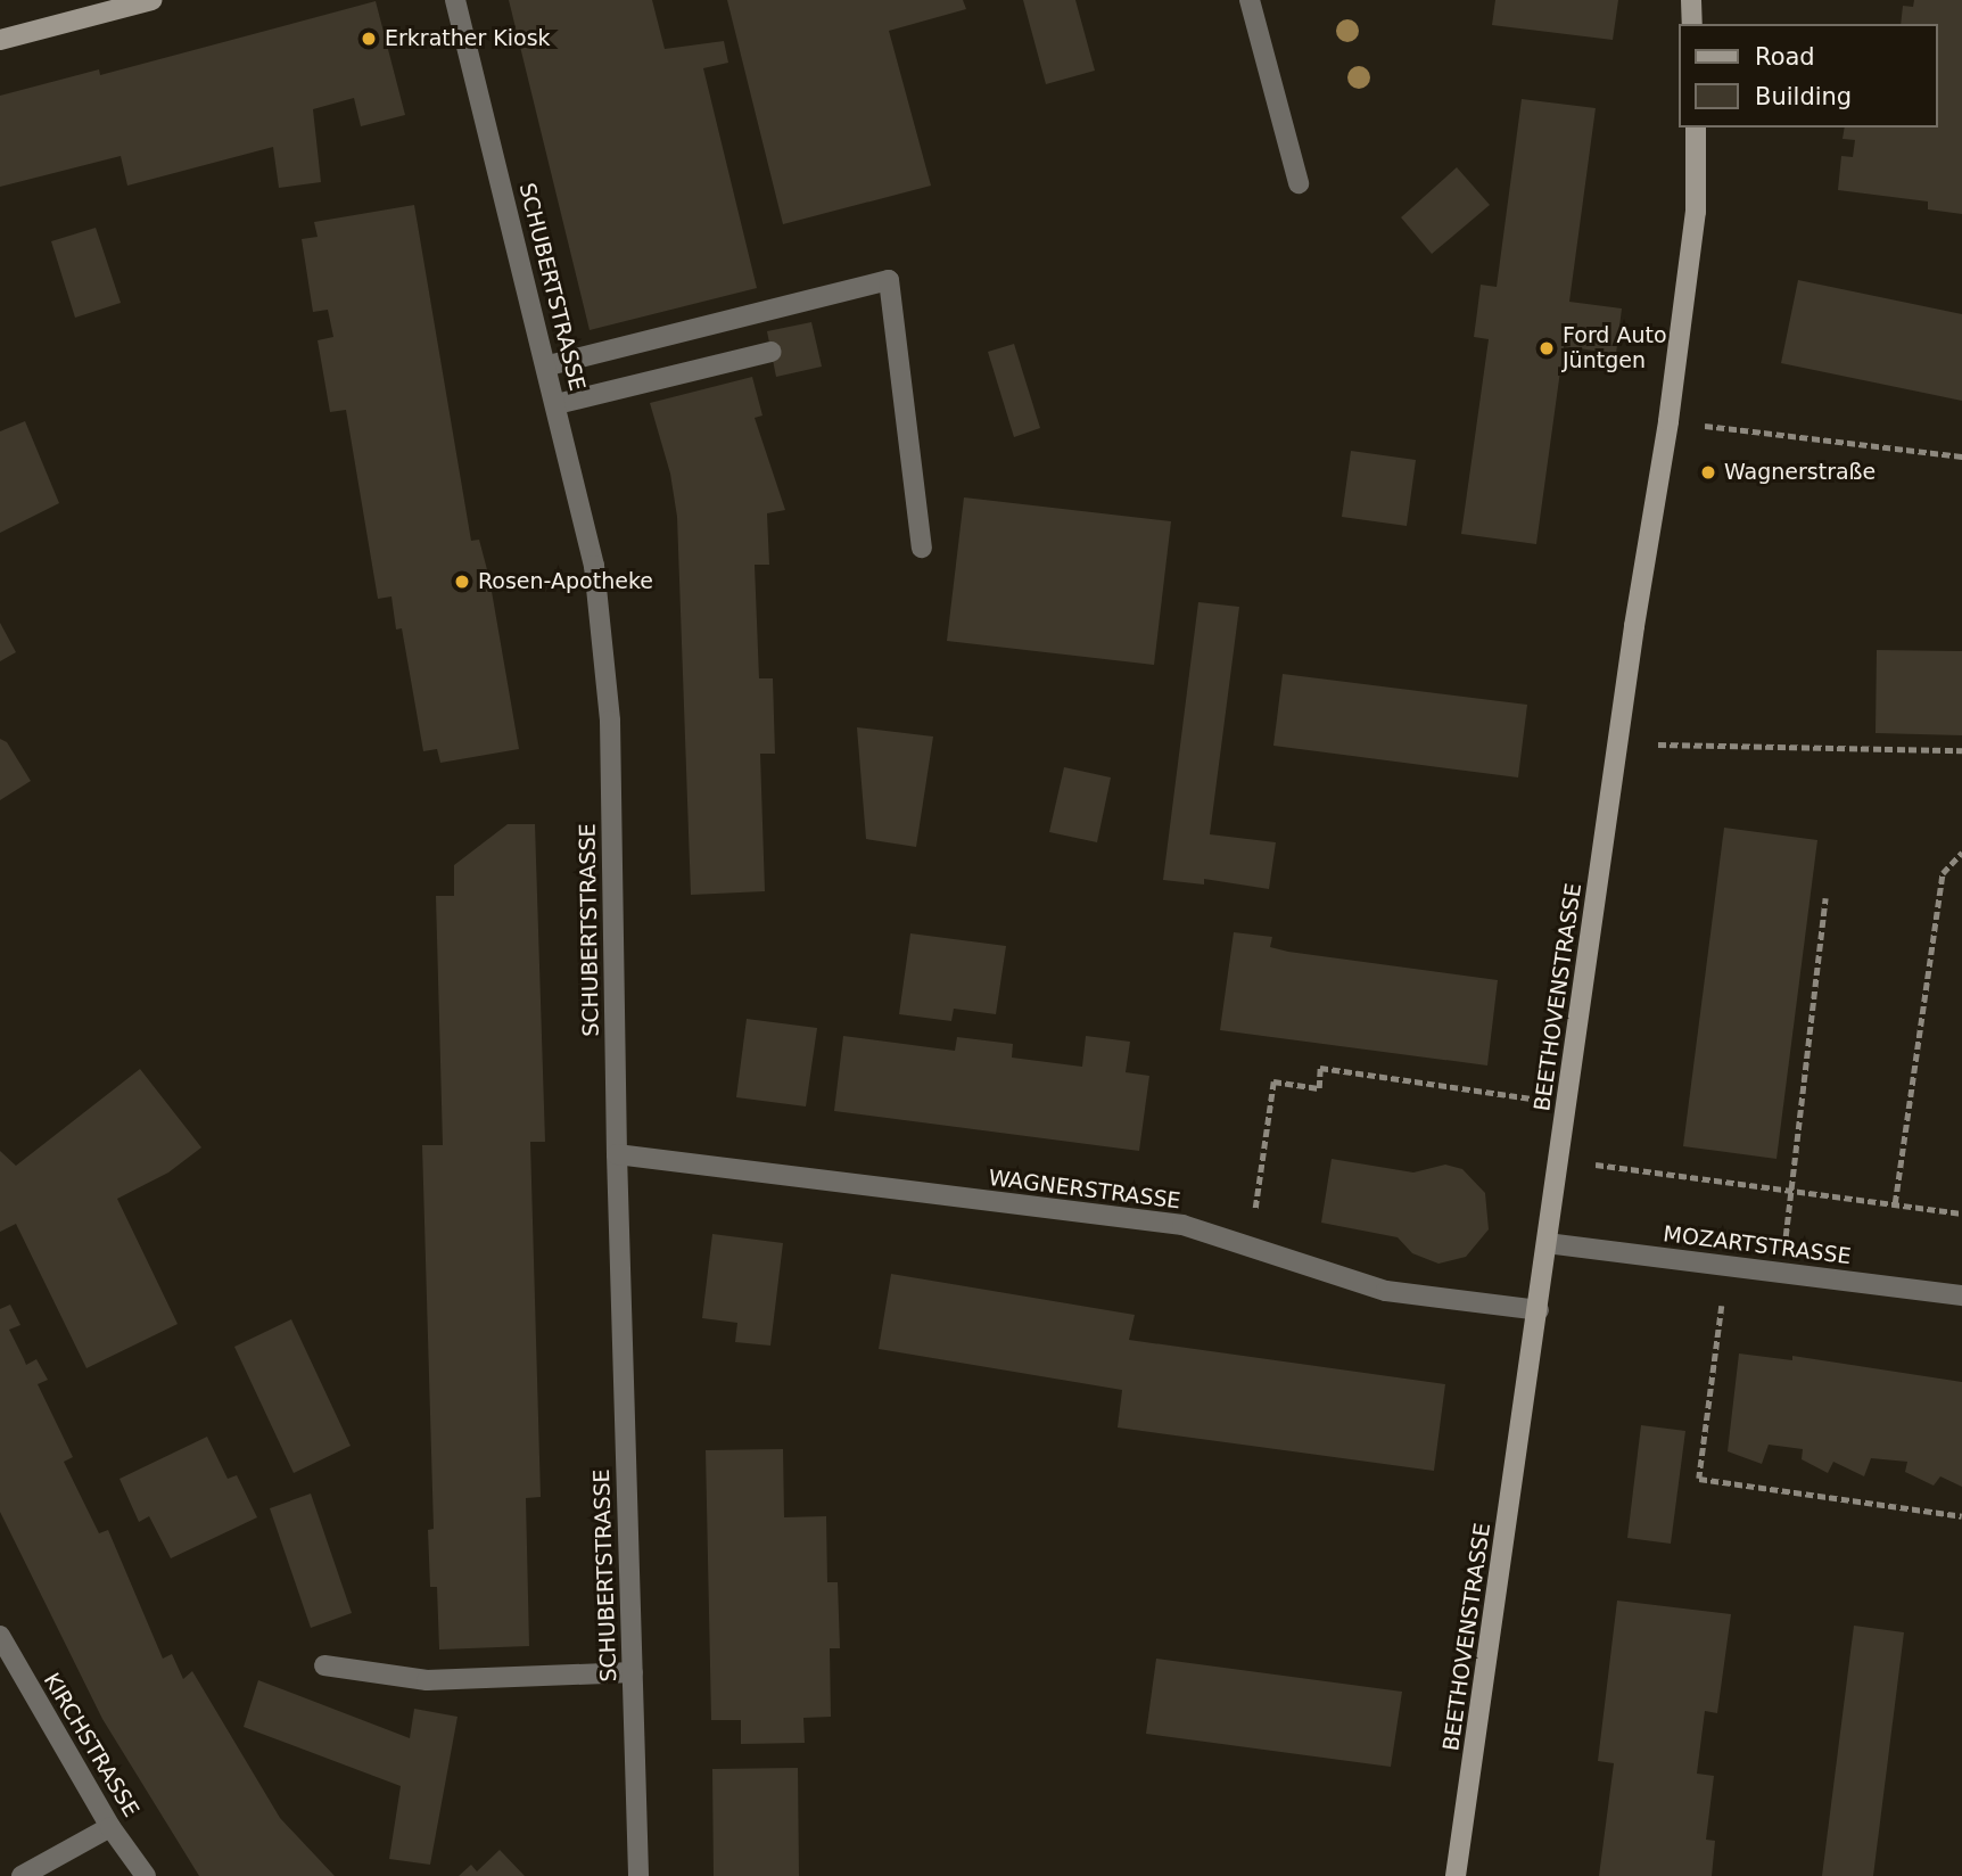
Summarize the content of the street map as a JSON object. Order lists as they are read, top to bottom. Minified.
{"streets":{"main road":["BEETHOVENSTRASSE"],"street":["SCHUBERTSTRASSE","WAGNERSTRASSE","MOZARTSTRASSE","KIRCHSTRASSE"]},"crossings":[["SCHUBERTSTRASSE","WAGNERSTRASSE"],["BEETHOVENSTRASSE","WAGNERSTRASSE"],["BEETHOVENSTRASSE","MOZARTSTRASSE"]],"places":["Erkrather Kiosk","Ford Auto Jüntgen","Wagnerstraße","Rosen-Apotheke"],"legend":["Road","Building"]}
